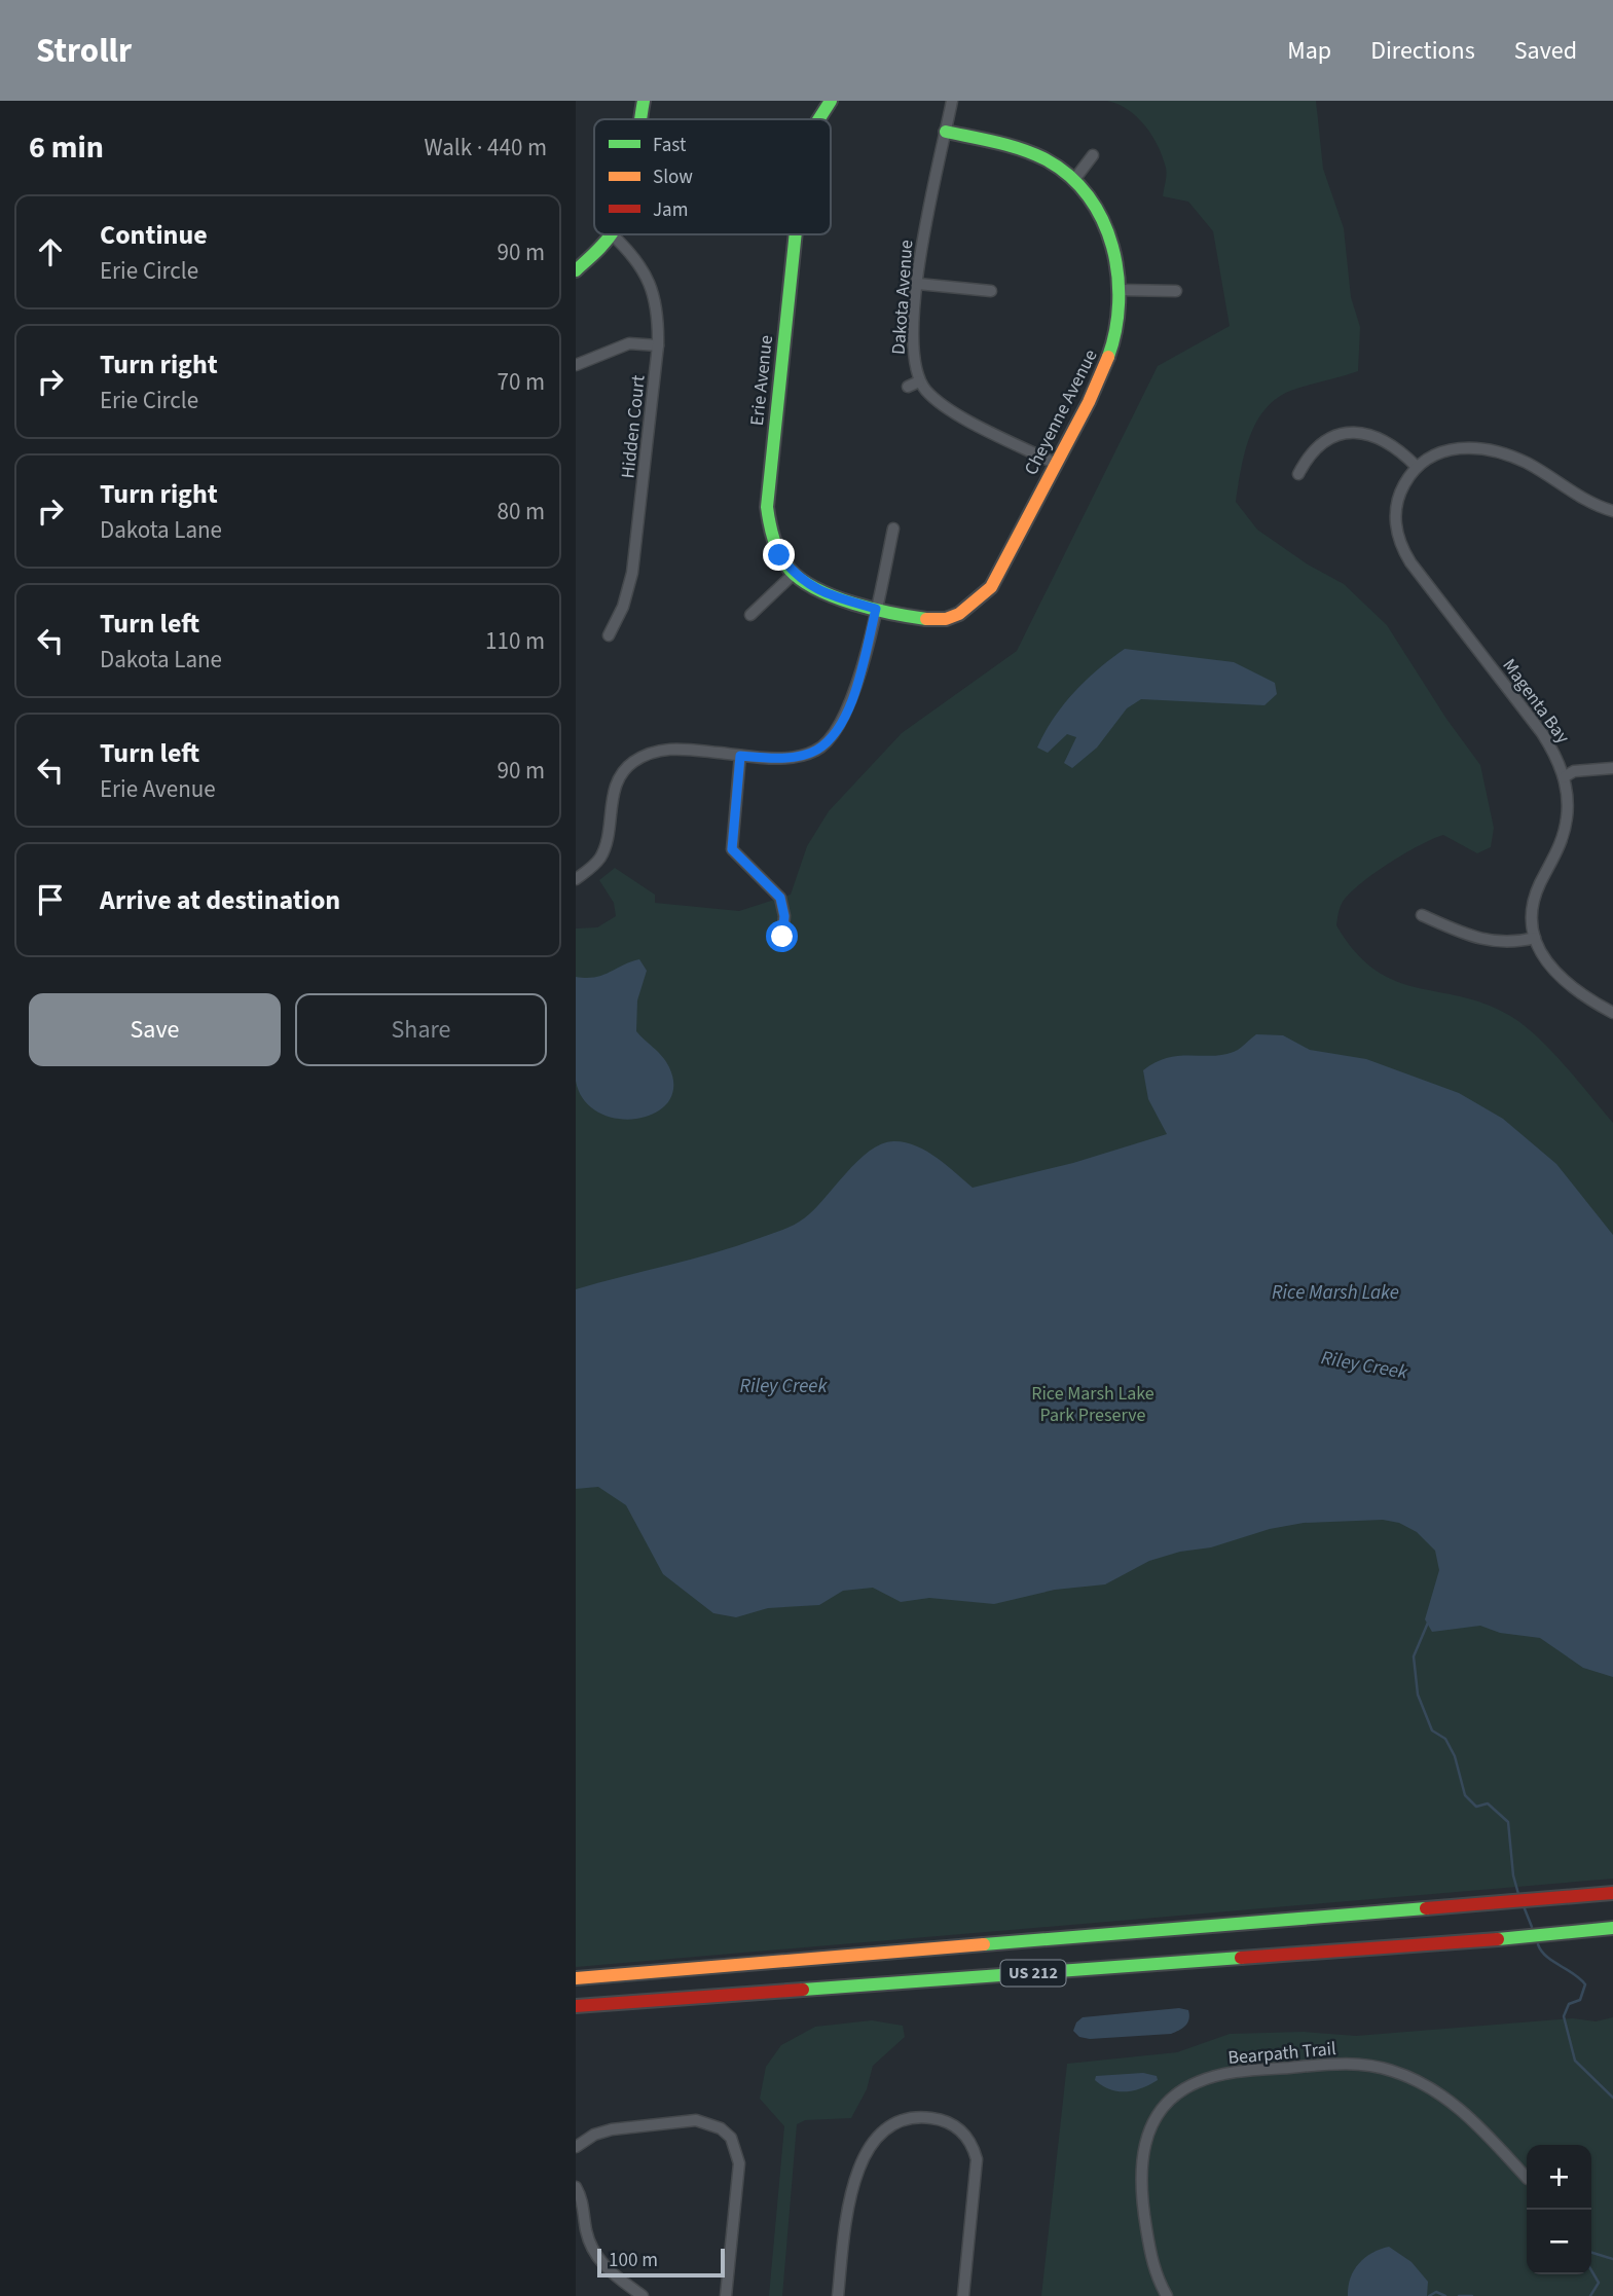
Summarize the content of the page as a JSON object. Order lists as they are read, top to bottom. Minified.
{"streets":{"main road":["Erie Avenue","Cheyenne Avenue","US 212"],"street":["Dakota Avenue","Hidden Court","Magenta Bay","Bearpath Trail"]},"crossings":[["Dakota Avenue","Cheyenne Avenue"],["Erie Avenue","Cheyenne Avenue"]],"water":["Rice Marsh Lake","Riley Creek"],"parks":["Rice Marsh Lake Park Preserve"],"legend":["Fast","Slow","Jam"],"scale_bar":"100 m","page":{"header":"Strollr","nav":["Map","Directions","Saved"],"heading":["6 min","Walk · 440 m"],"list":[["Continue","Erie Circle","90 m"],["Turn right","Erie Circle","70 m"],["Turn right","Dakota Lane","80 m"],["Turn left","Dakota Lane","110 m"],["Turn left","Erie Avenue","90 m"],"Arrive at destination"],"buttons":["Save","Share"],"map_buttons":["+","−"],"scale":"100 m"}}
